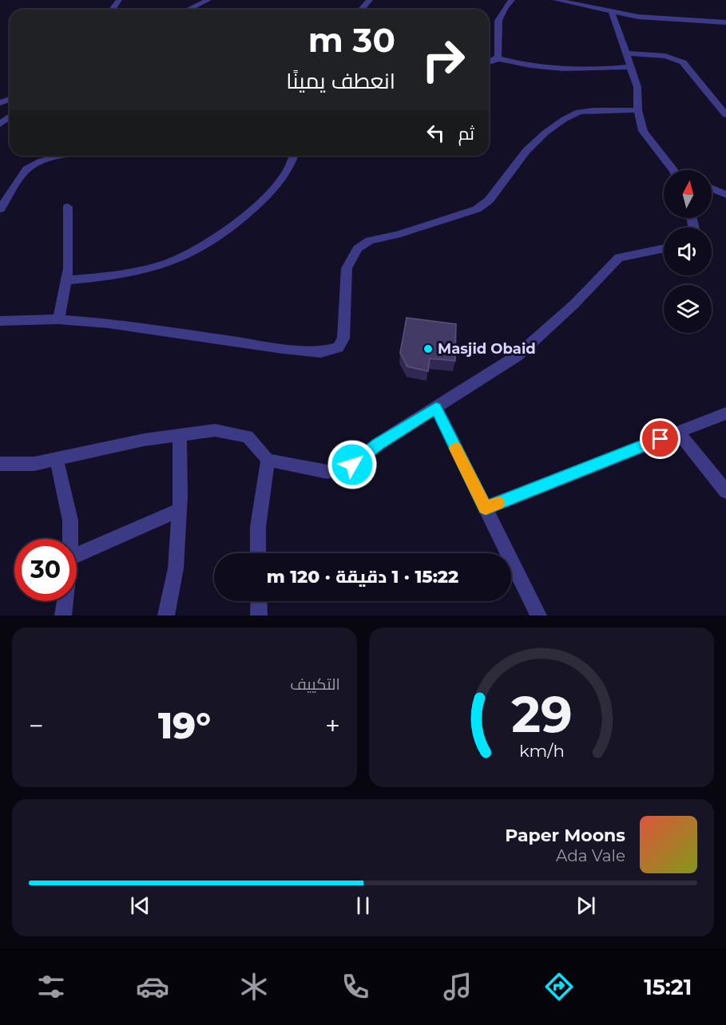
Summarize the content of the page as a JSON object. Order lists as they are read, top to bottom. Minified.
{"places":["Masjid Obaid"],"north":"top","page":{"turn":["30 m","انعطف يمينًا"],"then":"ثم","limit":"30","trip":"15:22 · 1 دقيقة · 120 m","tile":"التكييف","heat":["−","19°","+"],"song":["Paper Moons","Ada Vale"],"tabs":"15:21","gauge":["29","km/h"]}}
